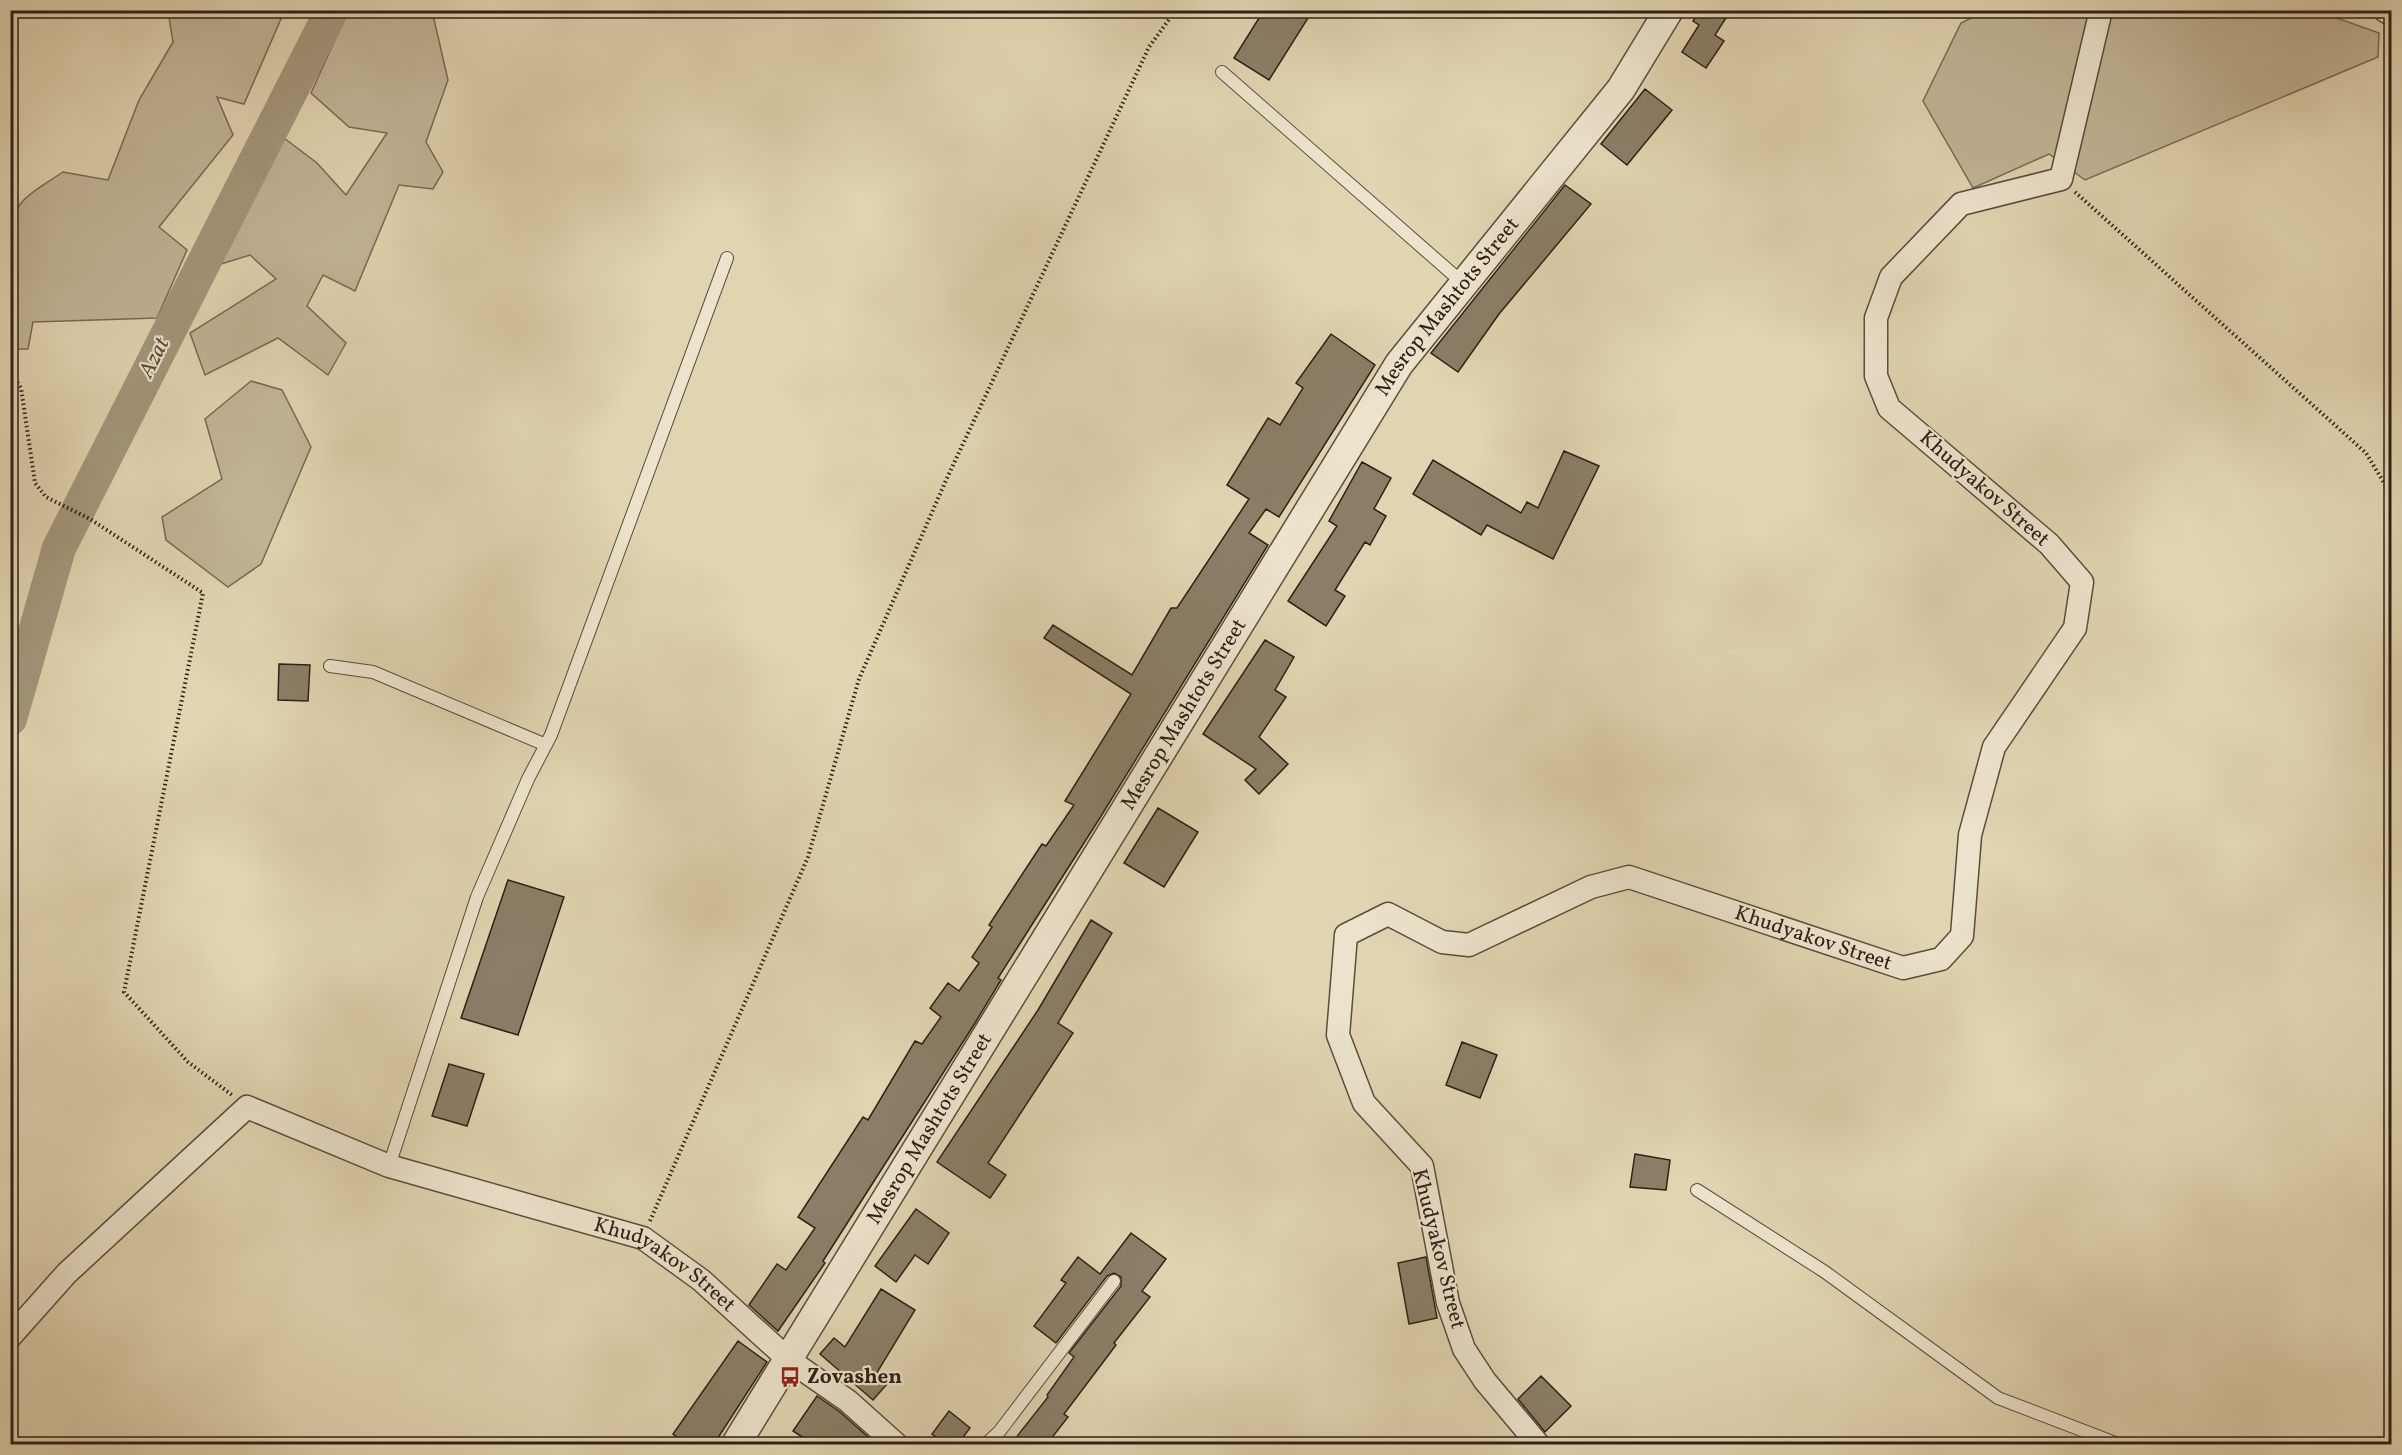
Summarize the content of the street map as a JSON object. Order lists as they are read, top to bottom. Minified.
{"streets":{"street":["Mesrop Mashtots Street","Khudyakov Street"]},"crossings":[["Mesrop Mashtots Street","Khudyakov Street"]],"water":["Azat"],"places":{"bus stop":["Zovashen"]}}
